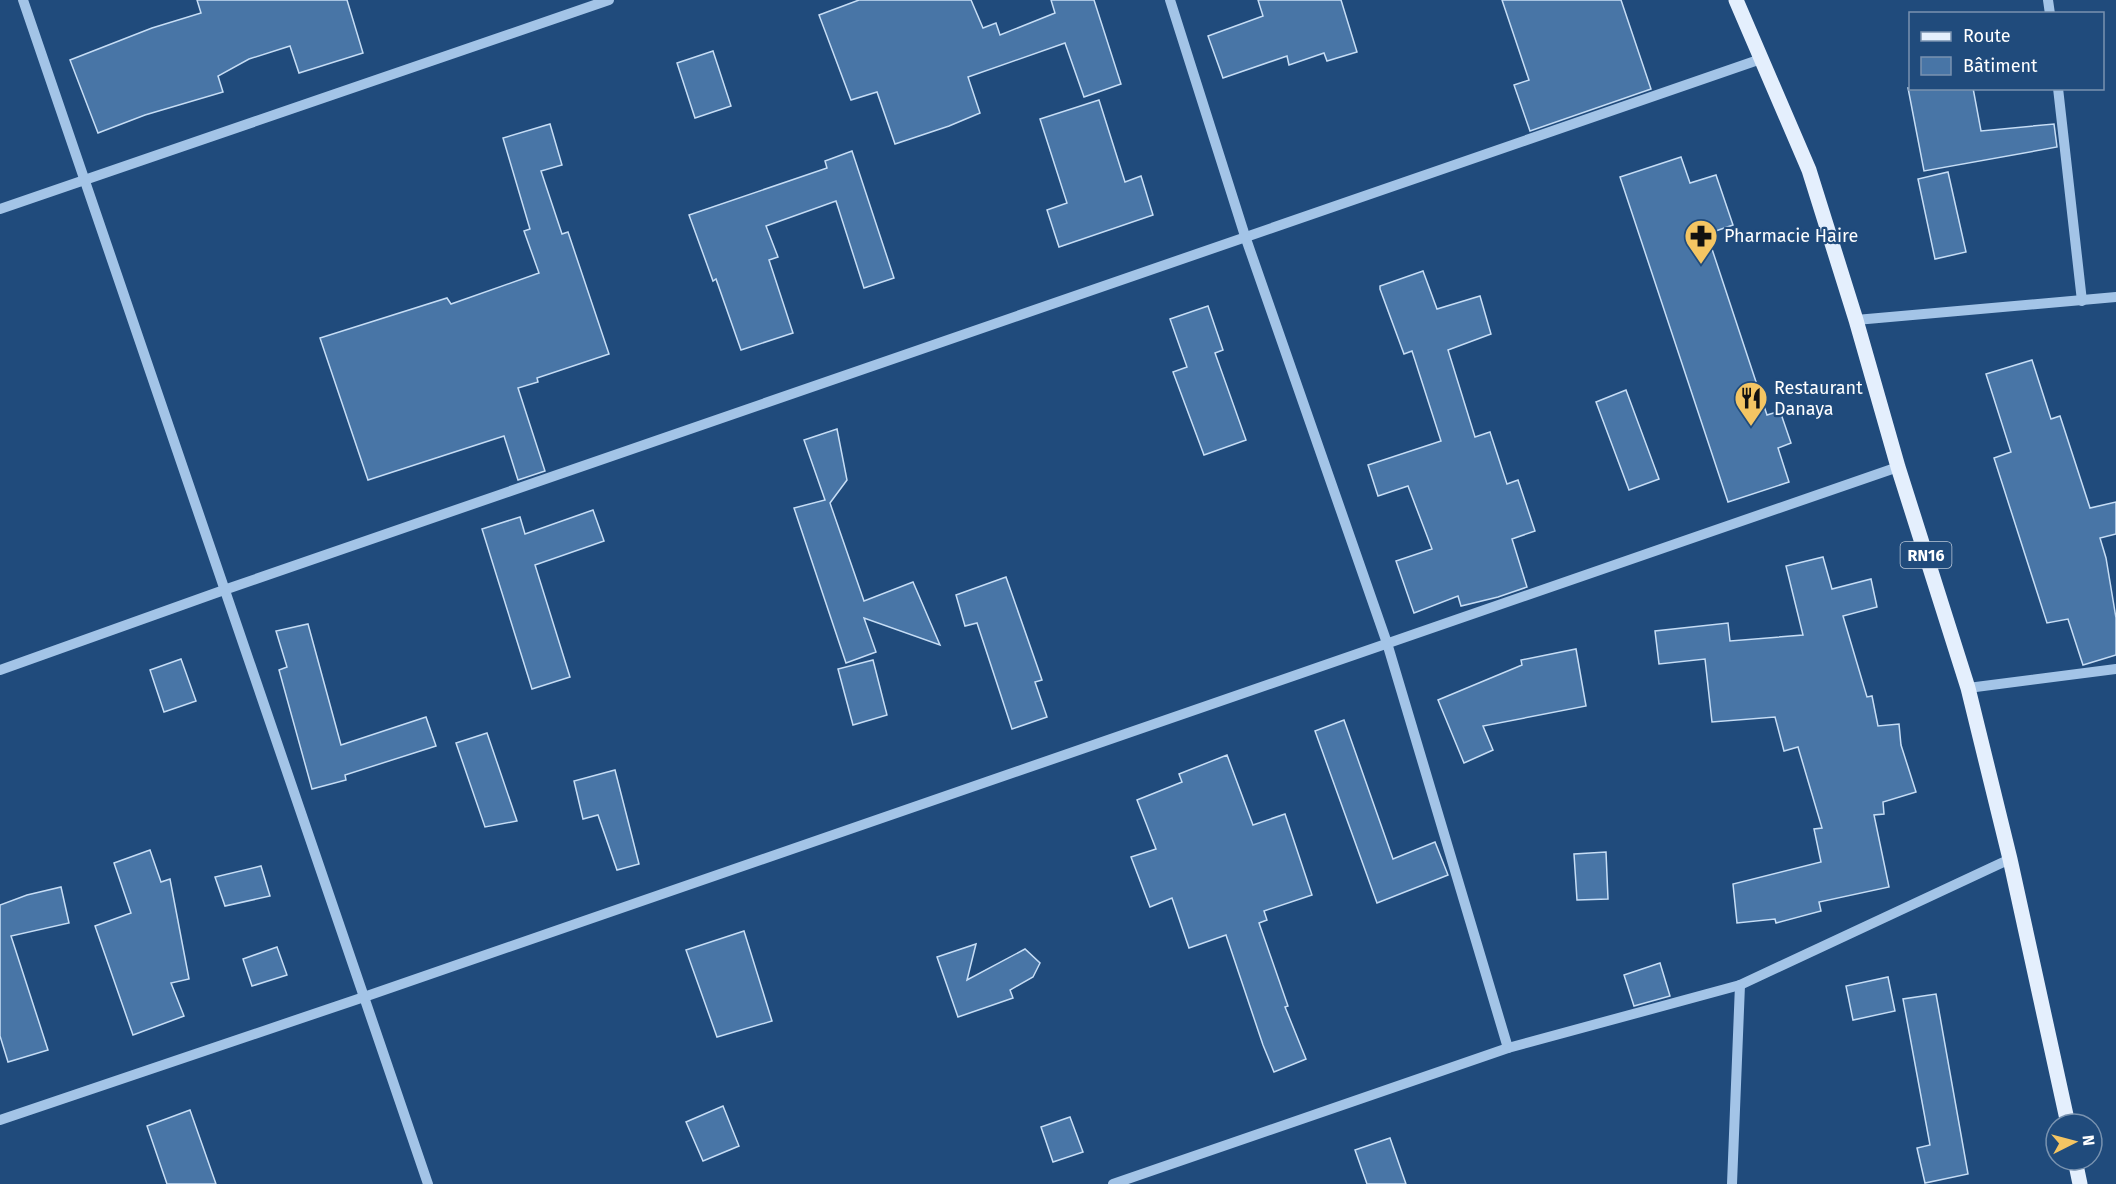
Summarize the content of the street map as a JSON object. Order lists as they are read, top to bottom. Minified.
{"streets":{"main road":["RN16"]},"places":{"pharmacy":["Pharmacie Haire"],"restaurant":["Restaurant Danaya"]},"legend":["Route","Bâtiment"],"north":"right"}
